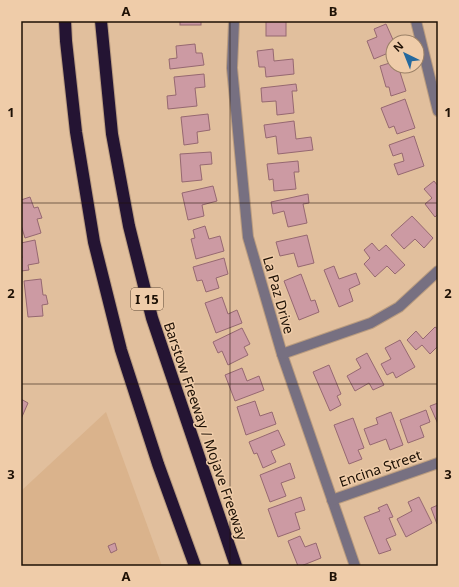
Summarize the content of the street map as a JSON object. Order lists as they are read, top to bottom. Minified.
{"streets":{"highway":["I 15","Barstow Freeway / Mojave Freeway"],"street":["La Paz Drive","Encina Street"]},"crossings":[["La Paz Drive","Encina Street"]],"north":"top left","grid":{"columns":["A","B"],"rows":["1","2","3"]}}
